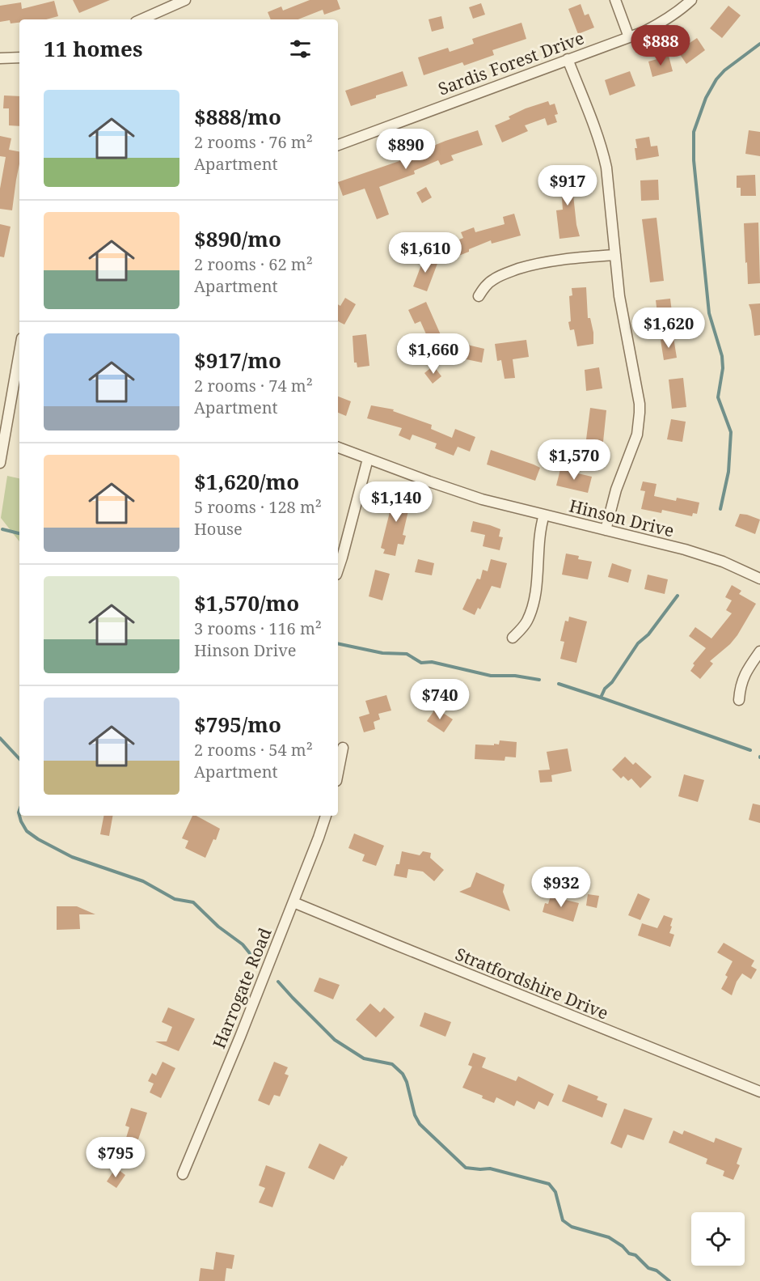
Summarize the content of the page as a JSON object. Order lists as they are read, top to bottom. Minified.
{"streets":{"street":["Sardis Forest Drive","Hinson Drive","Stratfordshire Drive","Harrogate Road"]},"crossings":[["Stratfordshire Drive","Harrogate Road"]],"page":{"heading":"11 homes","price":["$888","$890","$917","$1,610","$1,620","$1,660","$1,570","$1,140","$740","$932","$795"],"list":[{"name":"$888/mo","note":"2 rooms · 76 m² · Apartment"},{"name":"$890/mo","note":"2 rooms · 62 m² · Apartment"},{"name":"$917/mo","note":"2 rooms · 74 m² · Apartment"},{"name":"$1,620/mo","note":"5 rooms · 128 m² · House"},{"name":"$1,570/mo","note":"3 rooms · 116 m² · Hinson Drive"},{"name":"$795/mo","note":"2 rooms · 54 m² · Apartment"}]}}
